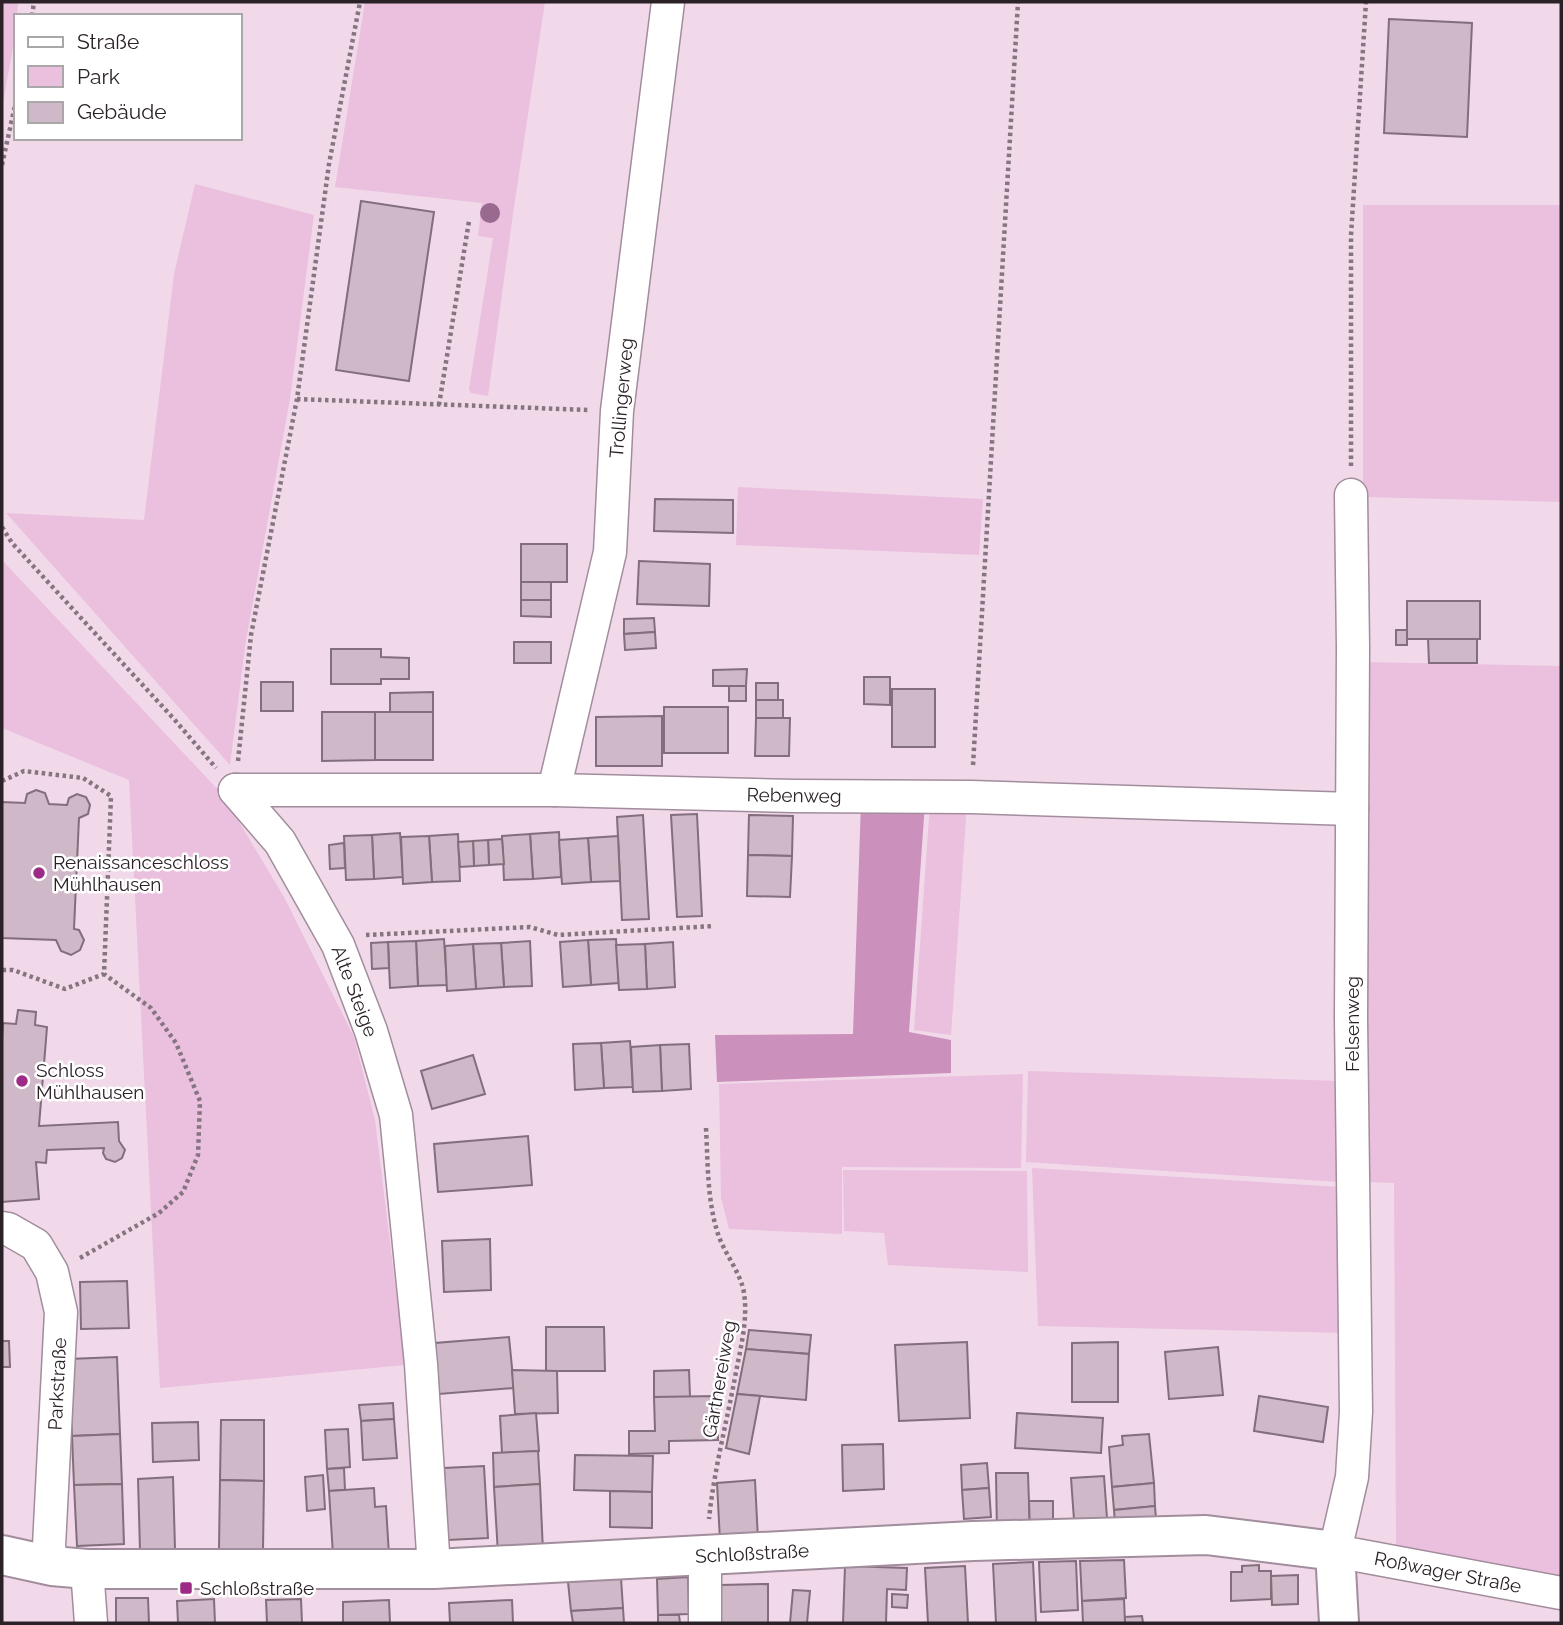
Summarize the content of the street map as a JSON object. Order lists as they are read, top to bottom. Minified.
{"streets":{"street":["Trollingerweg","Rebenweg","Alte Steige","Felsenweg","Parkstraße","Schloßstraße","Roßwager Straße"],"path":["Gärtnereiweg"]},"crossings":[["Trollingerweg","Rebenweg"],["Rebenweg","Alte Steige"],["Rebenweg","Felsenweg"],["Alte Steige","Schloßstraße"],["Felsenweg","Schloßstraße"],["Felsenweg","Roßwager Straße"],["Gärtnereiweg","Schloßstraße"],["Parkstraße","Schloßstraße"],["Schloßstraße","Roßwager Straße"]],"places":{"other":["Renaissanceschloss Mühlhausen","Schloss Mühlhausen"],"transit":["Schloßstraße"]},"legend":["Straße","Park","Gebäude"]}
